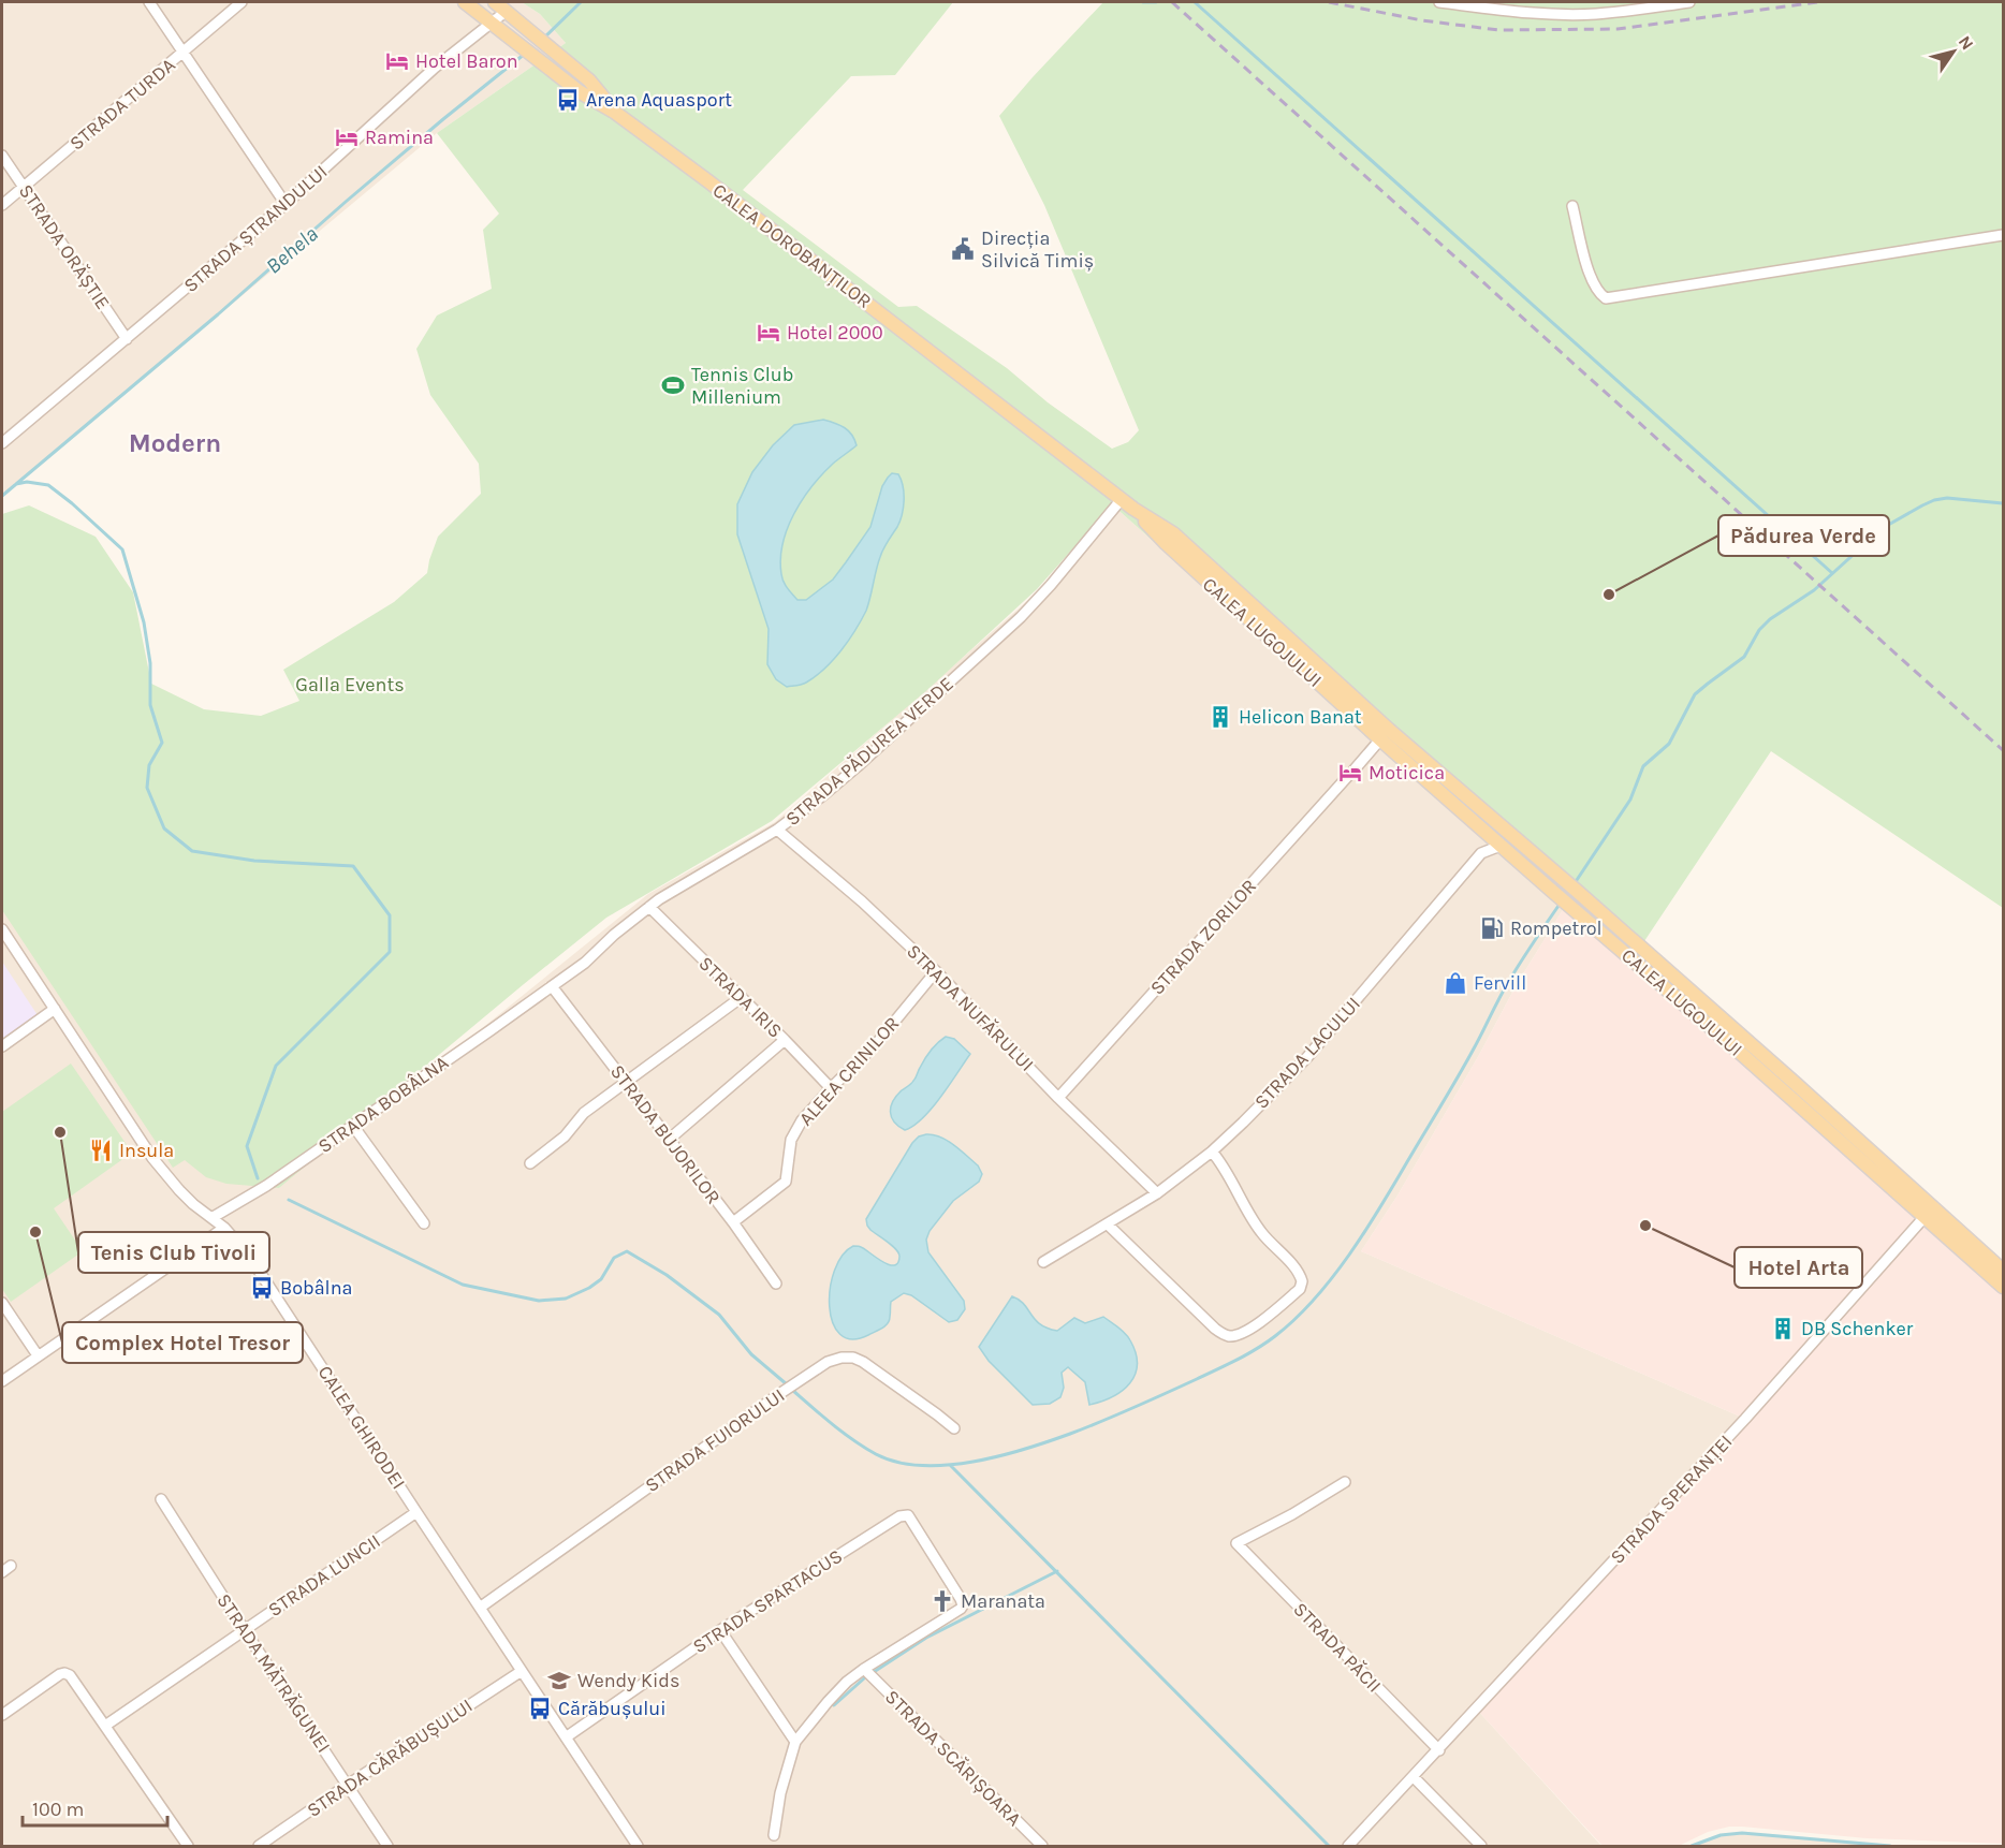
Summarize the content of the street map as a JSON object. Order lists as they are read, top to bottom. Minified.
{"streets":{"main road":["CALEA DOROBANȚILOR","CALEA LUGOJULUI"],"street":["STRADA TURDA","STRADA ȘTRANDULUI","STRADA ORĂȘTIE","STRADA PĂDUREA VERDE","STRADA ZORILOR","STRADA IRIS","STRADA NUFĂRULUI","STRADA LACULUI","ALEEA CRINILOR","STRADA BOBÂLNA","STRADA BUJORILOR","CALEA GHIRODEI","STRADA FUIORULUI","STRADA SPERANȚEI","STRADA LUNCII","STRADA SPARTACUS","STRADA PĂCII","STRADA MĂTRĂGUNEI","STRADA CĂRĂBUȘULUI","STRADA SCĂRIȘOARA"]},"crossings":[["STRADA TURDA","STRADA ORĂȘTIE"],["STRADA ȘTRANDULUI","CALEA DOROBANȚILOR"],["STRADA ȘTRANDULUI","STRADA ORĂȘTIE"],["CALEA DOROBANȚILOR","CALEA LUGOJULUI"],["CALEA DOROBANȚILOR","STRADA PĂDUREA VERDE"],["CALEA LUGOJULUI","STRADA PĂDUREA VERDE"],["CALEA LUGOJULUI","STRADA ZORILOR"],["CALEA LUGOJULUI","STRADA LACULUI"],["CALEA LUGOJULUI","STRADA SPERANȚEI"],["STRADA PĂDUREA VERDE","STRADA IRIS"],["STRADA PĂDUREA VERDE","STRADA NUFĂRULUI"],["STRADA PĂDUREA VERDE","STRADA BOBÂLNA"],["STRADA PĂDUREA VERDE","STRADA BUJORILOR"],["STRADA ZORILOR","STRADA NUFĂRULUI"],["STRADA IRIS","ALEEA CRINILOR"],["STRADA NUFĂRULUI","STRADA LACULUI"],["STRADA NUFĂRULUI","ALEEA CRINILOR"],["ALEEA CRINILOR","STRADA BUJORILOR"],["STRADA BOBÂLNA","STRADA BUJORILOR"],["STRADA BOBÂLNA","CALEA GHIRODEI"],["CALEA GHIRODEI","STRADA FUIORULUI"],["CALEA GHIRODEI","STRADA LUNCII"],["CALEA GHIRODEI","STRADA SPARTACUS"],["CALEA GHIRODEI","STRADA CĂRĂBUȘULUI"],["STRADA SPERANȚEI","STRADA PĂCII"],["STRADA LUNCII","STRADA MĂTRĂGUNEI"],["STRADA SPARTACUS","STRADA SCĂRIȘOARA"],["STRADA MĂTRĂGUNEI","STRADA CĂRĂBUȘULUI"]],"districts":["Modern"],"water":["Behela"],"parks":["Galla Events"],"places":{"hotel":["Hotel Baron","Ramina","Hotel 2000","Moticica"],"bus stop":["Arena Aquasport","Bobâlna","Cărăbușului"],"public building":["Direcția Silvică Timiș"],"sports":["Tennis Club Millenium"],"other":["Pădurea Verde","Tenis Club Tivoli","Hotel Arta","Complex Hotel Tresor"],"building":["Helicon Banat","DB Schenker"],"fuel station":["Rompetrol"],"shop":["Fervill"],"restaurant":["Insula"],"church":["Maranata"],"school or university":["Wendy Kids"]},"scale_bar":"100 m","north":"top right"}
